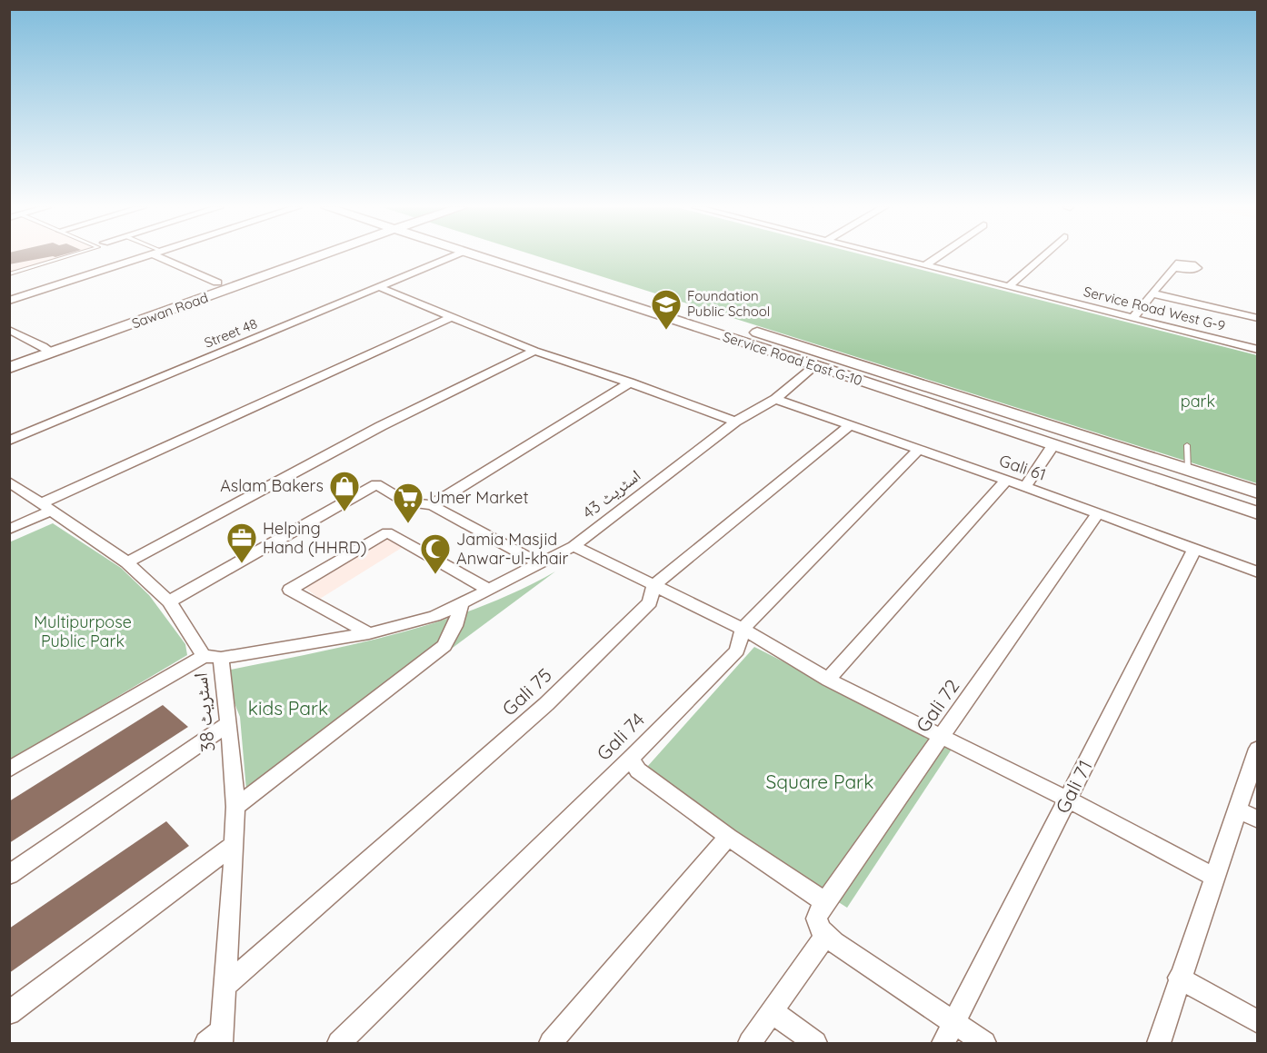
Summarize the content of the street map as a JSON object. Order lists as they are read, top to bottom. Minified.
{"streets":{"main road":["Sawan Road","Service Road East G-10"],"street":["Service Road West G-9","Street 48","Gali 61","اسٹریٹ 43","Gali 75","Gali 72","اسٹریٹ 38","Gali 74","Gali 71"]},"crossings":[["Service Road East G-10","اسٹریٹ 43"],["Gali 61","اسٹریٹ 43"],["Gali 61","Gali 75"],["Gali 61","Gali 72"],["Gali 61","Gali 74"],["Gali 61","Gali 71"],["اسٹریٹ 43","اسٹریٹ 38"],["Gali 75","اسٹریٹ 38"]],"parks":["park","Multipurpose Public Park","kids Park","Square Park"],"places":{"school or university":["Foundation Public School"],"shop":["Aslam Bakers"],"supermarket":["Umer Market"],"office":["Helping Hand (HHRD)"],"mosque":["Jamia Masjid Anwar-ul-khair"]}}
